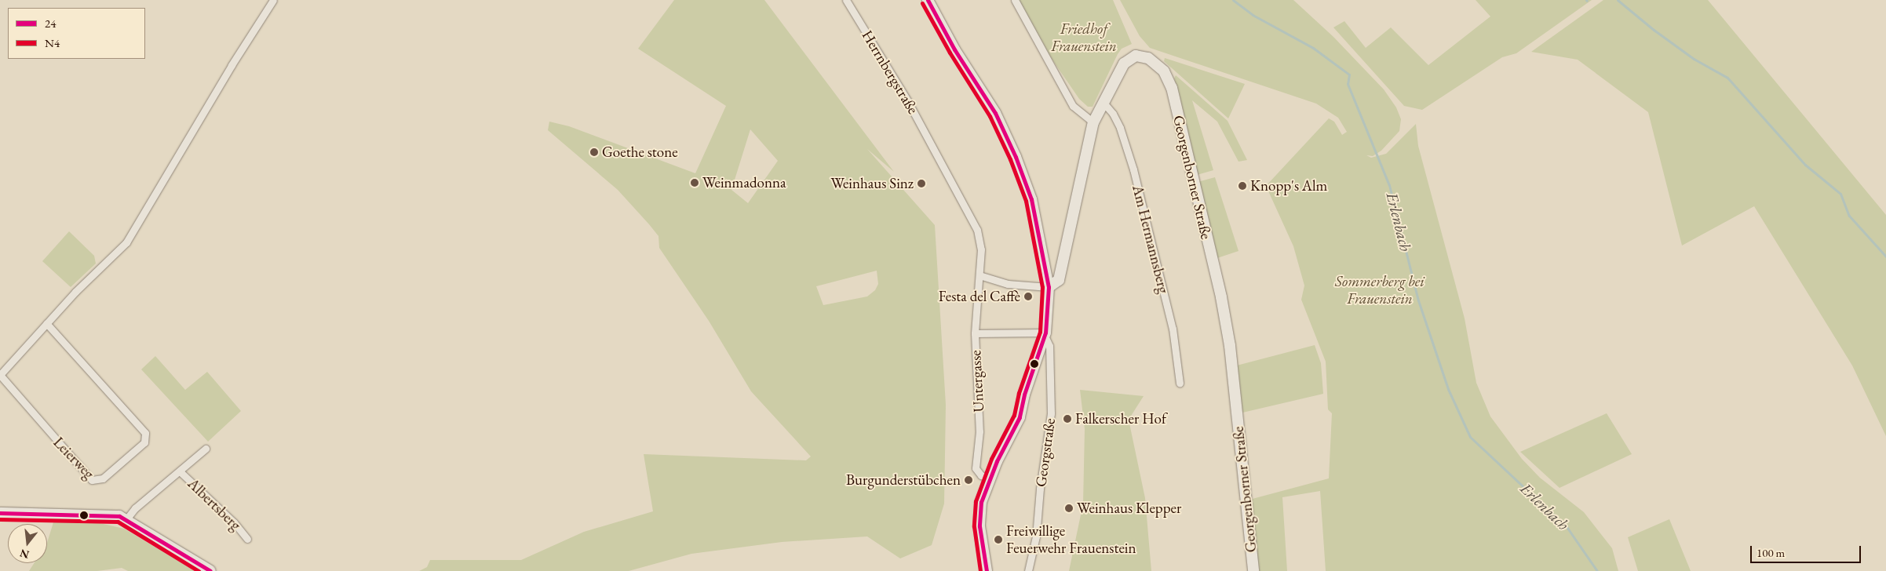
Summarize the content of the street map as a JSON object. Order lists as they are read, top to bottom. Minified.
{"streets":{"main road":["Georgenborner Straße"],"street":["Herrnbergstraße","Am Hermannsberg","Untergasse","Georgstraße","Leierweg","Albertsberg"]},"crossings":[["Herrnbergstraße","Untergasse"],["Georgenborner Straße","Am Hermannsberg"]],"water":["Erlenbach"],"parks":["Friedhof Frauenstein","Sommerberg bei Frauenstein"],"places":["Goethe stone","Weinmadonna","Weinhaus Sinz","Knopp's Alm","Festa del Caffè","Falkerscher Hof","Burgunderstübchen","Weinhaus Klepper","Freiwillige Feuerwehr Frauenstein"],"lines":["transit line 24","transit line N4"],"legend":["24","N4"],"scale_bar":"100 m","north":"bottom"}
